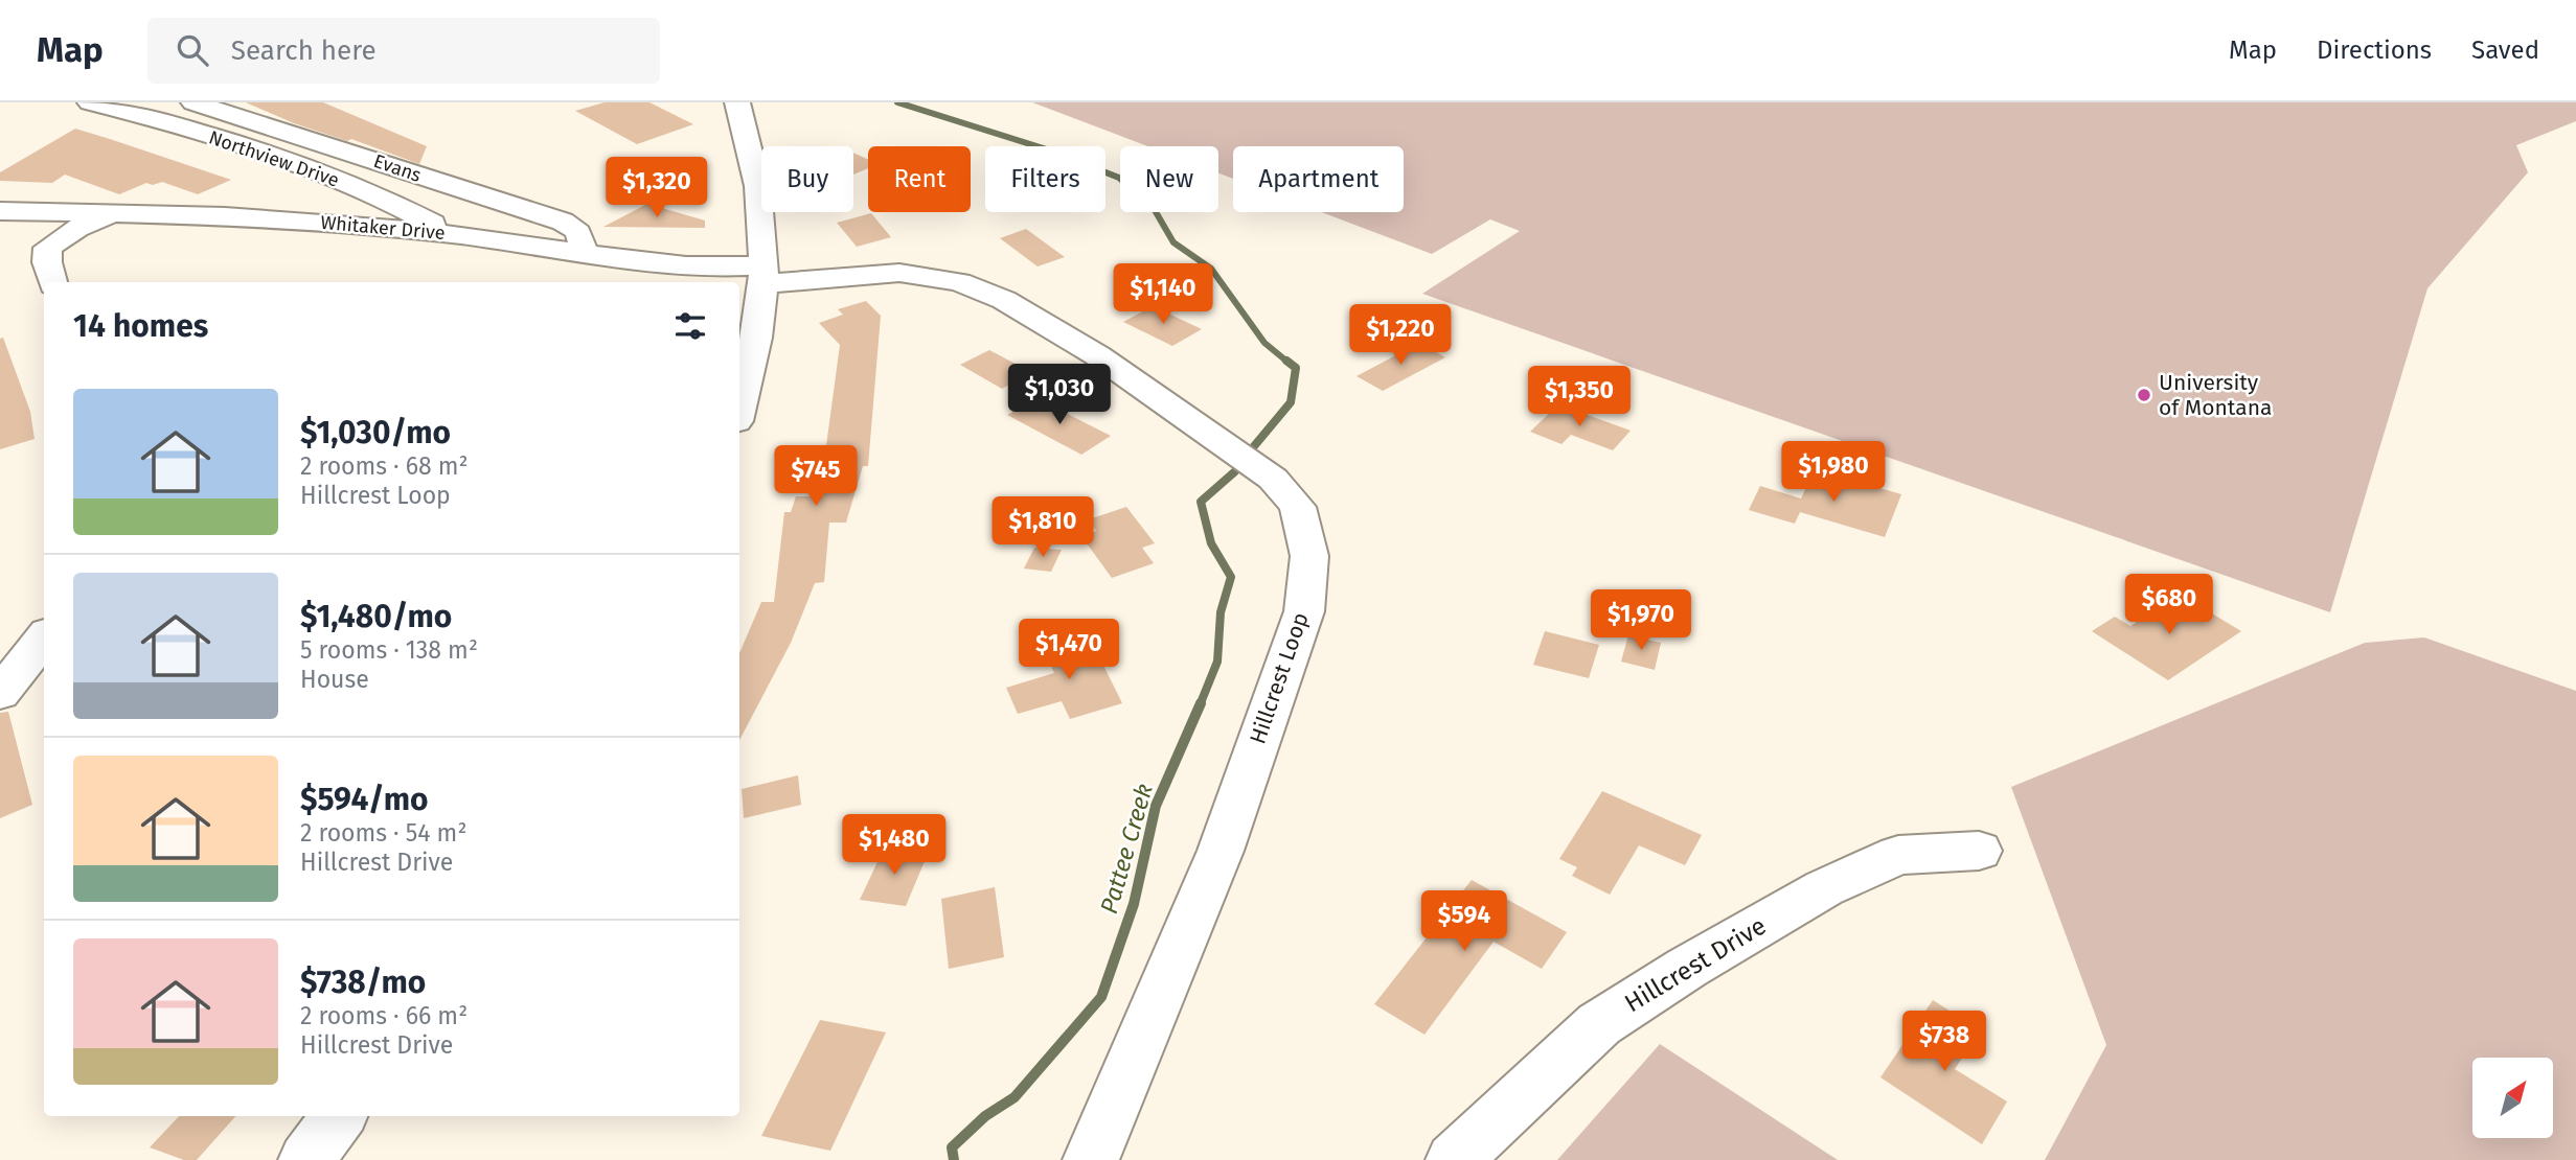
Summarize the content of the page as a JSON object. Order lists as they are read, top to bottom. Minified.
{"streets":{"street":["Northview Drive","Evans","Whitaker Drive","Hillcrest Loop","Hillcrest Drive"]},"crossings":[["Northview Drive","Whitaker Drive"],["Evans","Whitaker Drive"],["Whitaker Drive","Hillcrest Loop"]],"water":["Pattee Creek"],"places":["University of Montana"],"north":"top right","page":{"header":"Map","search":"Search here","nav":["Map","Directions","Saved"],"chip":["Buy","Rent","Filters","New","Apartment"],"price":["$1,320","$1,140","$1,220","$1,030","$1,350","$1,980","$745","$1,810","$680","$1,970","$1,470","$1,480","$594","$738"],"heading":"14 homes","list":[{"name":"$1,030/mo","note":"2 rooms · 68 m² · Hillcrest Loop"},{"name":"$1,480/mo","note":"5 rooms · 138 m² · House"},{"name":"$594/mo","note":"2 rooms · 54 m² · Hillcrest Drive"},{"name":"$738/mo","note":"2 rooms · 66 m² · Hillcrest Drive"}]}}
